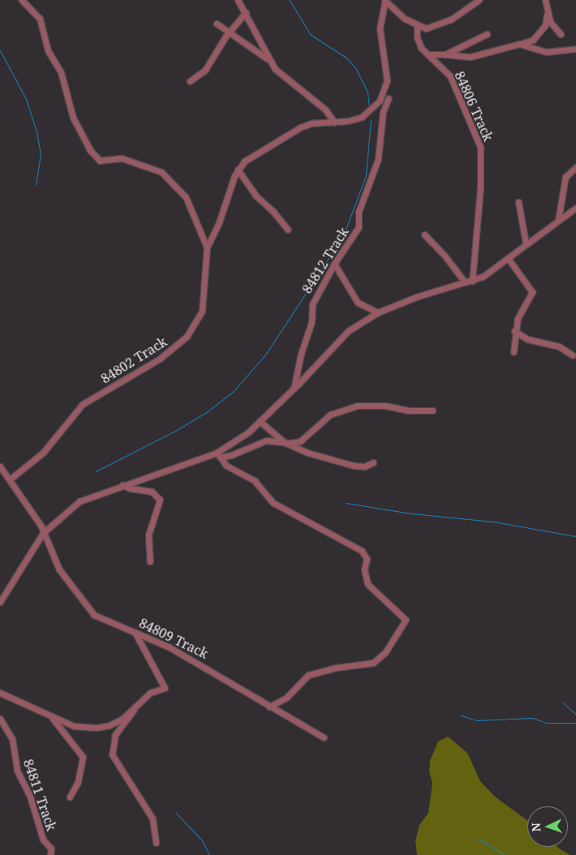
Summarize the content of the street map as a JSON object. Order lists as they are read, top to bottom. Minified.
{"streets":{"street":["84806 Track","84812 Track","84802 Track","84809 Track","84811 Track"]},"crossings":[["84802 Track","84809 Track"]],"north":"left"}
